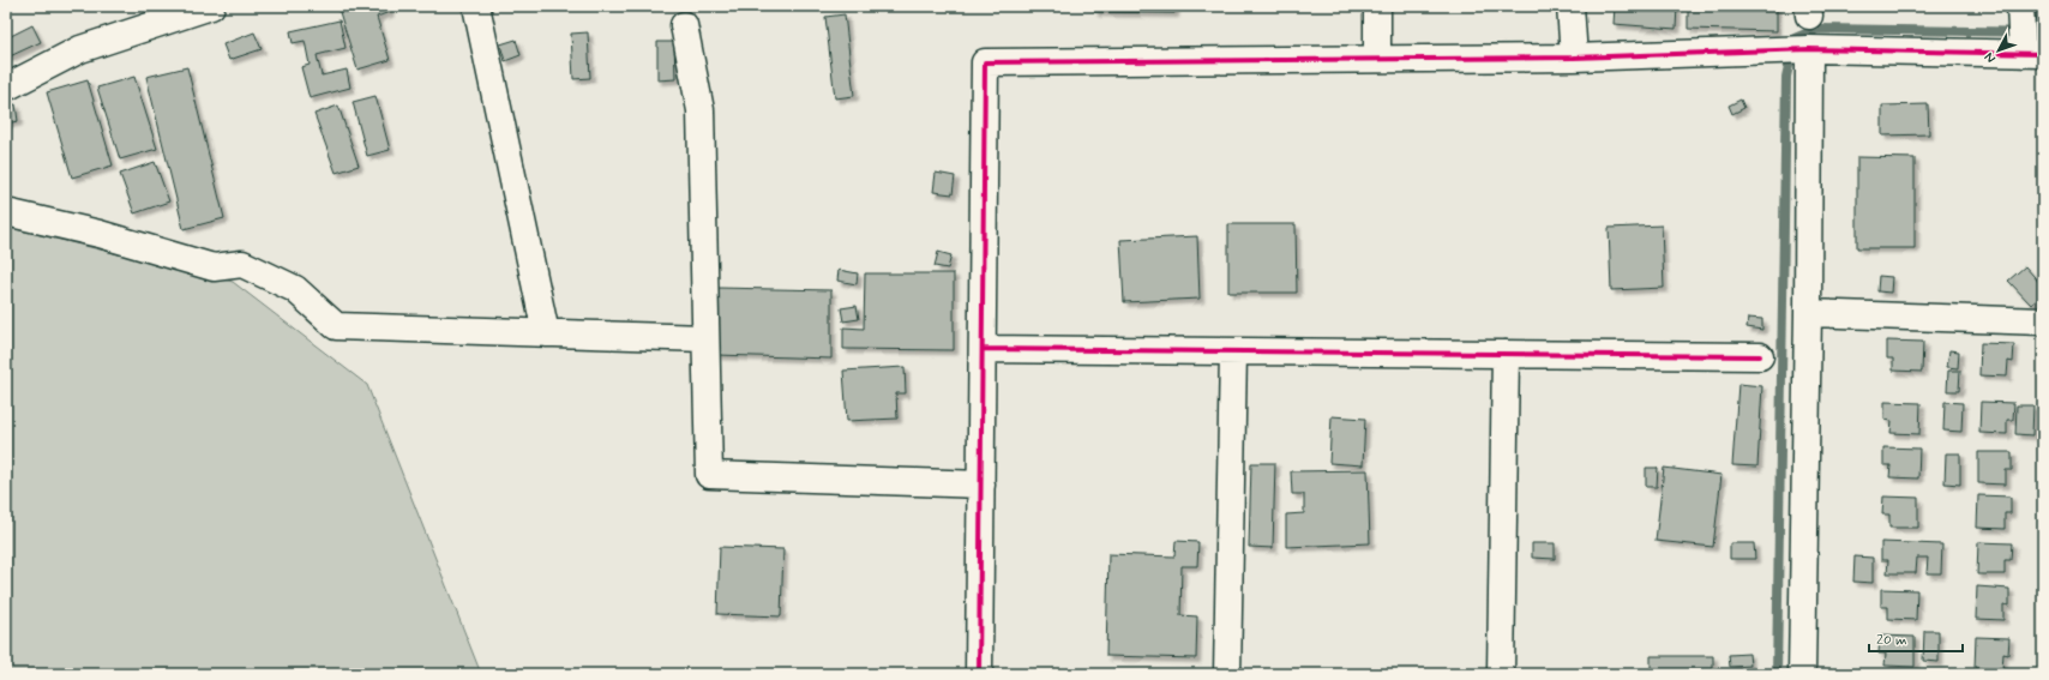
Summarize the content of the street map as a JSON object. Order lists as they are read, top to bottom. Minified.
{"scale_bar":"20 m","north":"bottom left"}
